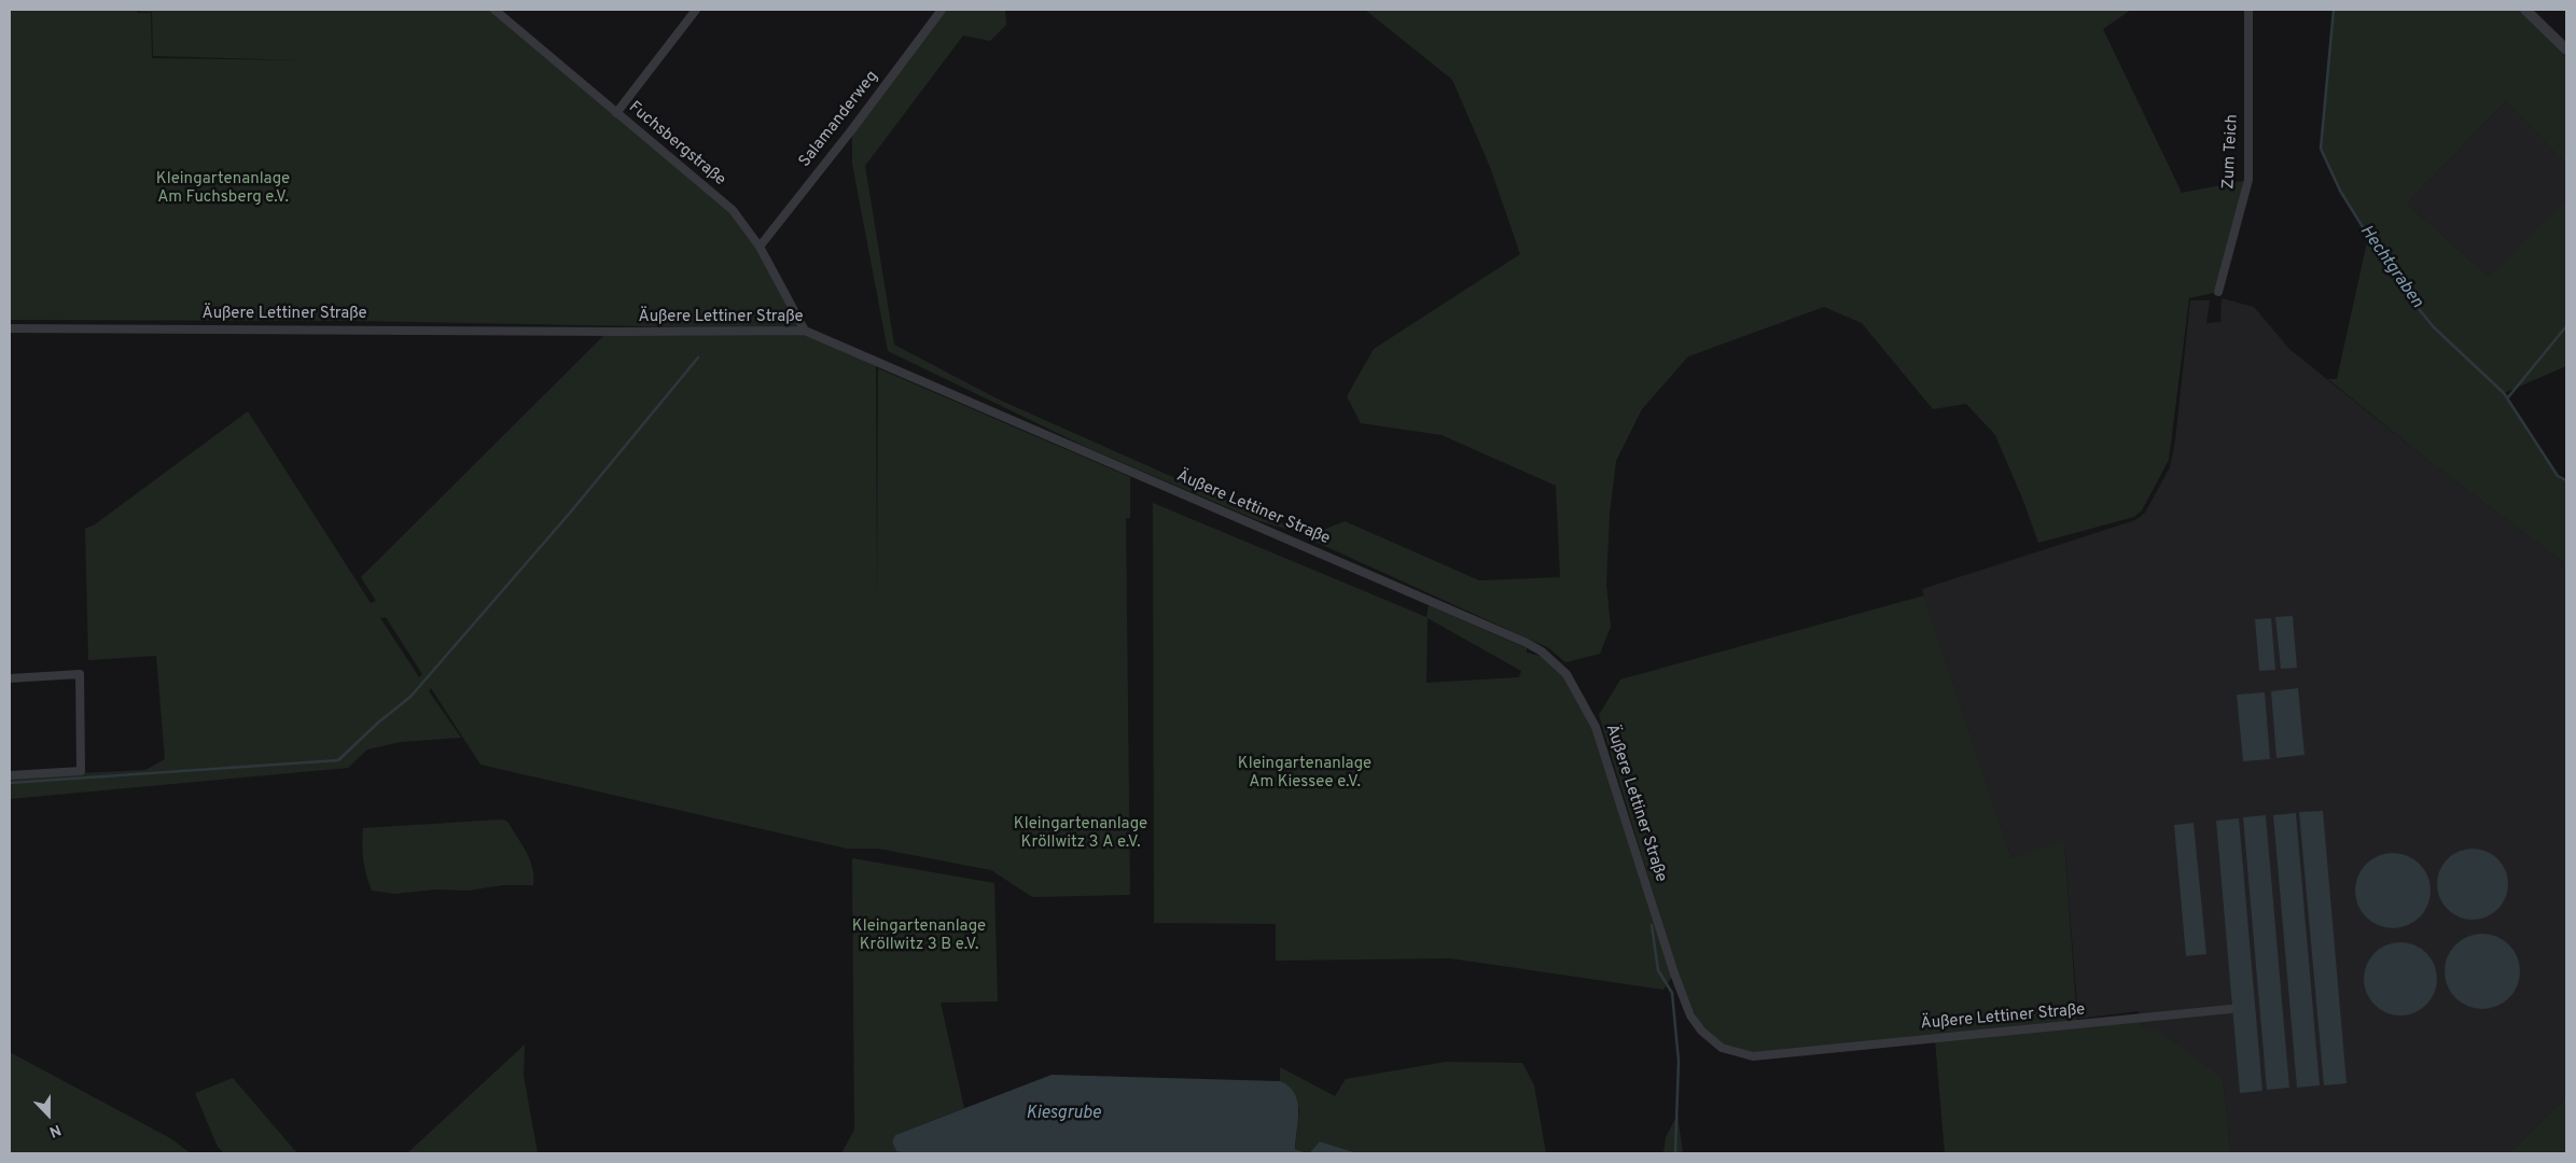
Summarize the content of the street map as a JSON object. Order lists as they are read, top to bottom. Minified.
{"streets":{"street":["Salamanderweg","Fuchsbergstraße","Zum Teich","Äußere Lettiner Straße"]},"crossings":[["Salamanderweg","Fuchsbergstraße"],["Fuchsbergstraße","Äußere Lettiner Straße"]],"water":["Hechtgraben","Kiesgrube"],"parks":["Kleingartenanlage Am Fuchsberg e.V.","Kleingartenanlage Am Kiessee e.V.","Kleingartenanlage Kröllwitz 3 A e.V.","Kleingartenanlage Kröllwitz 3 B e.V."],"north":"bottom"}
